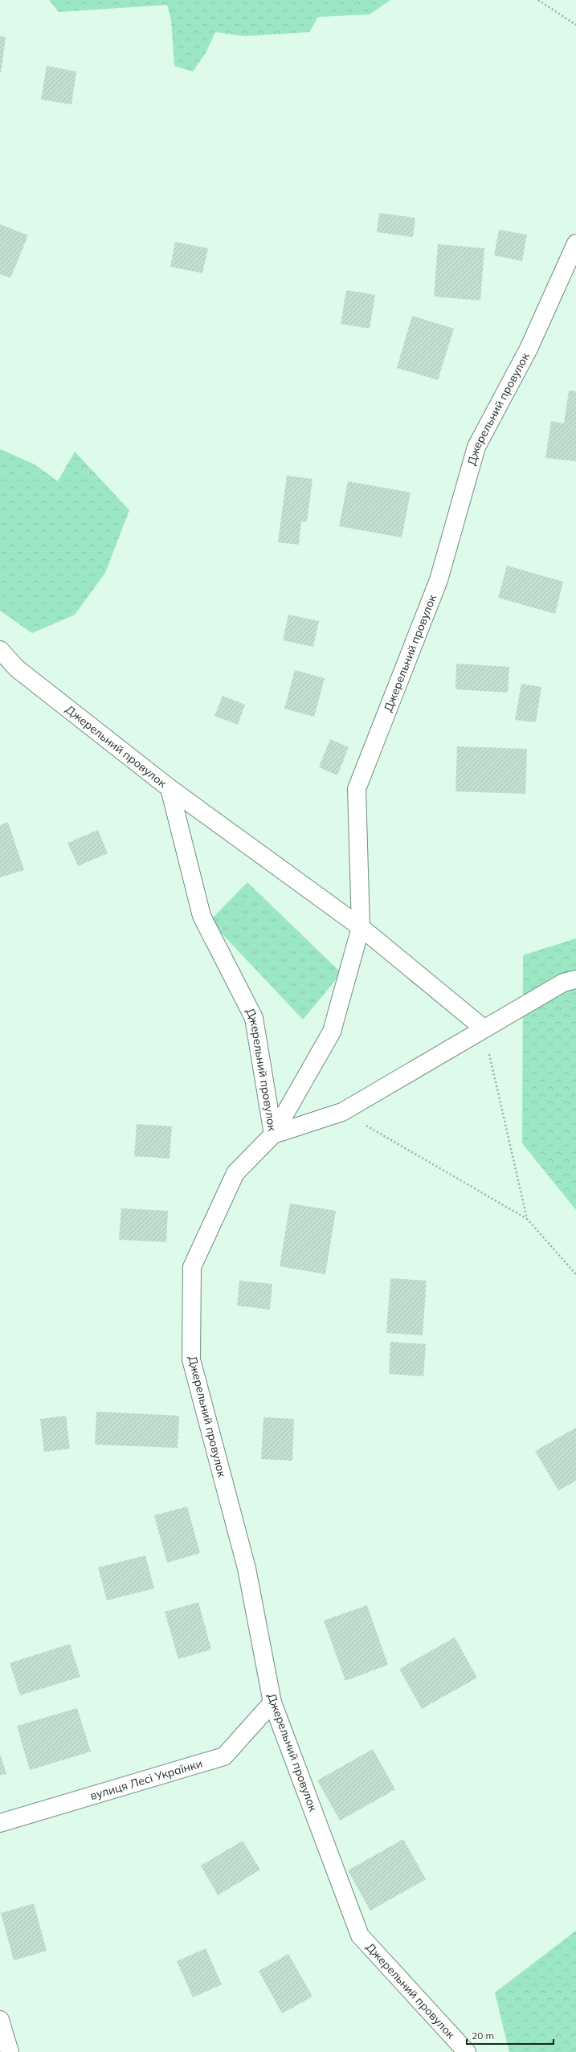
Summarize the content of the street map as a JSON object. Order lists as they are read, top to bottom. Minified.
{"streets":{"street":["Джерельний провулок","вулиця Лесі Українки"]},"crossings":[["Джерельний провулок","вулиця Лесі Українки"]],"scale_bar":"20 m"}
